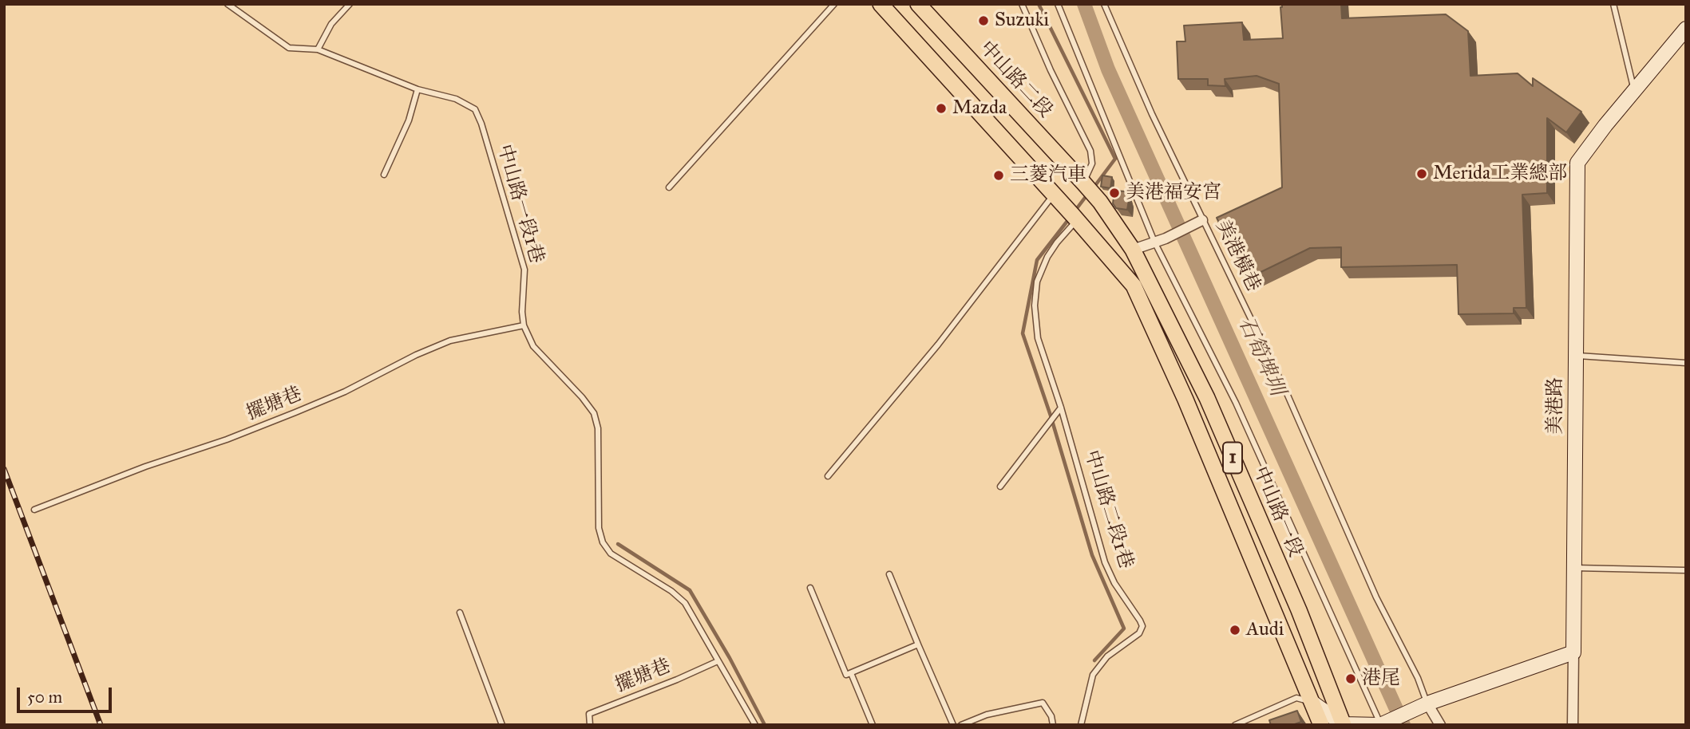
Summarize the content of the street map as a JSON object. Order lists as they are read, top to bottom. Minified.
{"streets":{"main road":["中山路二段","1","中山路一段"],"street":["美港路"],"lane":["中山路一段1巷","美港橫巷","擺塘巷","中山路二段1巷"]},"crossings":[["中山路二段","中山路一段"],["中山路一段1巷","擺塘巷"],["1","中山路二段1巷"]],"water":["石筍埤圳"],"places":["Suzuki","Mazda","Merida工業總部","三菱汽車","美港福安宮","Audi","港尾"],"scale_bar":"50 m"}
